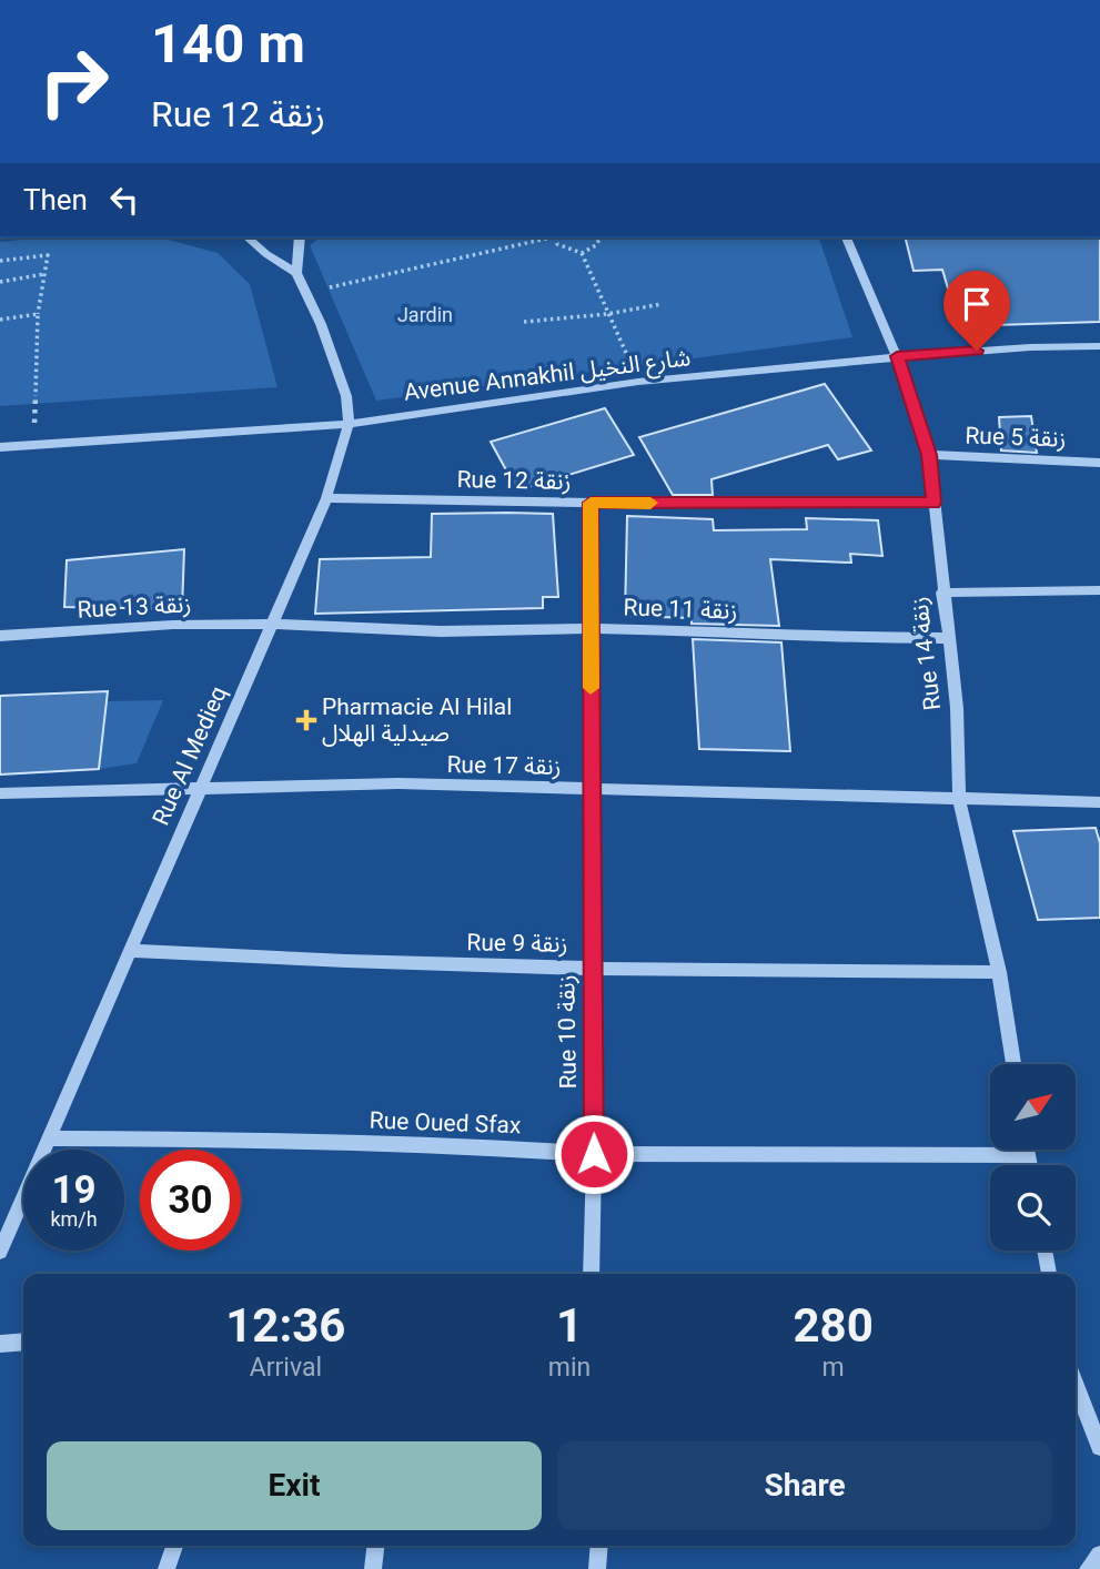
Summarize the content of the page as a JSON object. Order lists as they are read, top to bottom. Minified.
{"streets":{"street":["Avenue Annakhil شارع النخيل","Rue 5 زنقة","Rue 12 زنقة","Rue 13 زنقة","Rue 11 زنقة","Rue 14 زنقة","Rue Al Medieq","Rue 17 زنقة","Rue 9 زنقة","Rue 10 زنقة","Rue Oued Sfax"]},"crossings":[["Avenue Annakhil شارع النخيل","Rue 14 زنقة"],["Avenue Annakhil شارع النخيل","Rue Al Medieq"],["Rue 5 زنقة","Rue 14 زنقة"],["Rue 12 زنقة","Rue 14 زنقة"],["Rue 12 زنقة","Rue Al Medieq"],["Rue 12 زنقة","Rue 10 زنقة"],["Rue 13 زنقة","Rue 11 زنقة"],["Rue 13 زنقة","Rue Al Medieq"],["Rue 11 زنقة","Rue 14 زنقة"],["Rue 11 زنقة","Rue Al Medieq"],["Rue 11 زنقة","Rue 10 زنقة"],["Rue 14 زنقة","Rue 17 زنقة"],["Rue 14 زنقة","Rue 9 زنقة"],["Rue Al Medieq","Rue 17 زنقة"],["Rue Al Medieq","Rue 9 زنقة"],["Rue Al Medieq","Rue Oued Sfax"],["Rue 17 زنقة","Rue 10 زنقة"],["Rue 9 زنقة","Rue 10 زنقة"],["Rue 10 زنقة","Rue Oued Sfax"]],"parks":["Jardin"],"places":{"health":["Pharmacie Al Hilal صيدلية الهلال"]},"north":"top right","page":{"turn":["140 m","Rue 12 زنقة"],"then":"Then","speed":"19 km/h","limit":"30","eta":["12:36","Arrival","1","min","280","m"],"buttons":["Exit","Share"]}}
